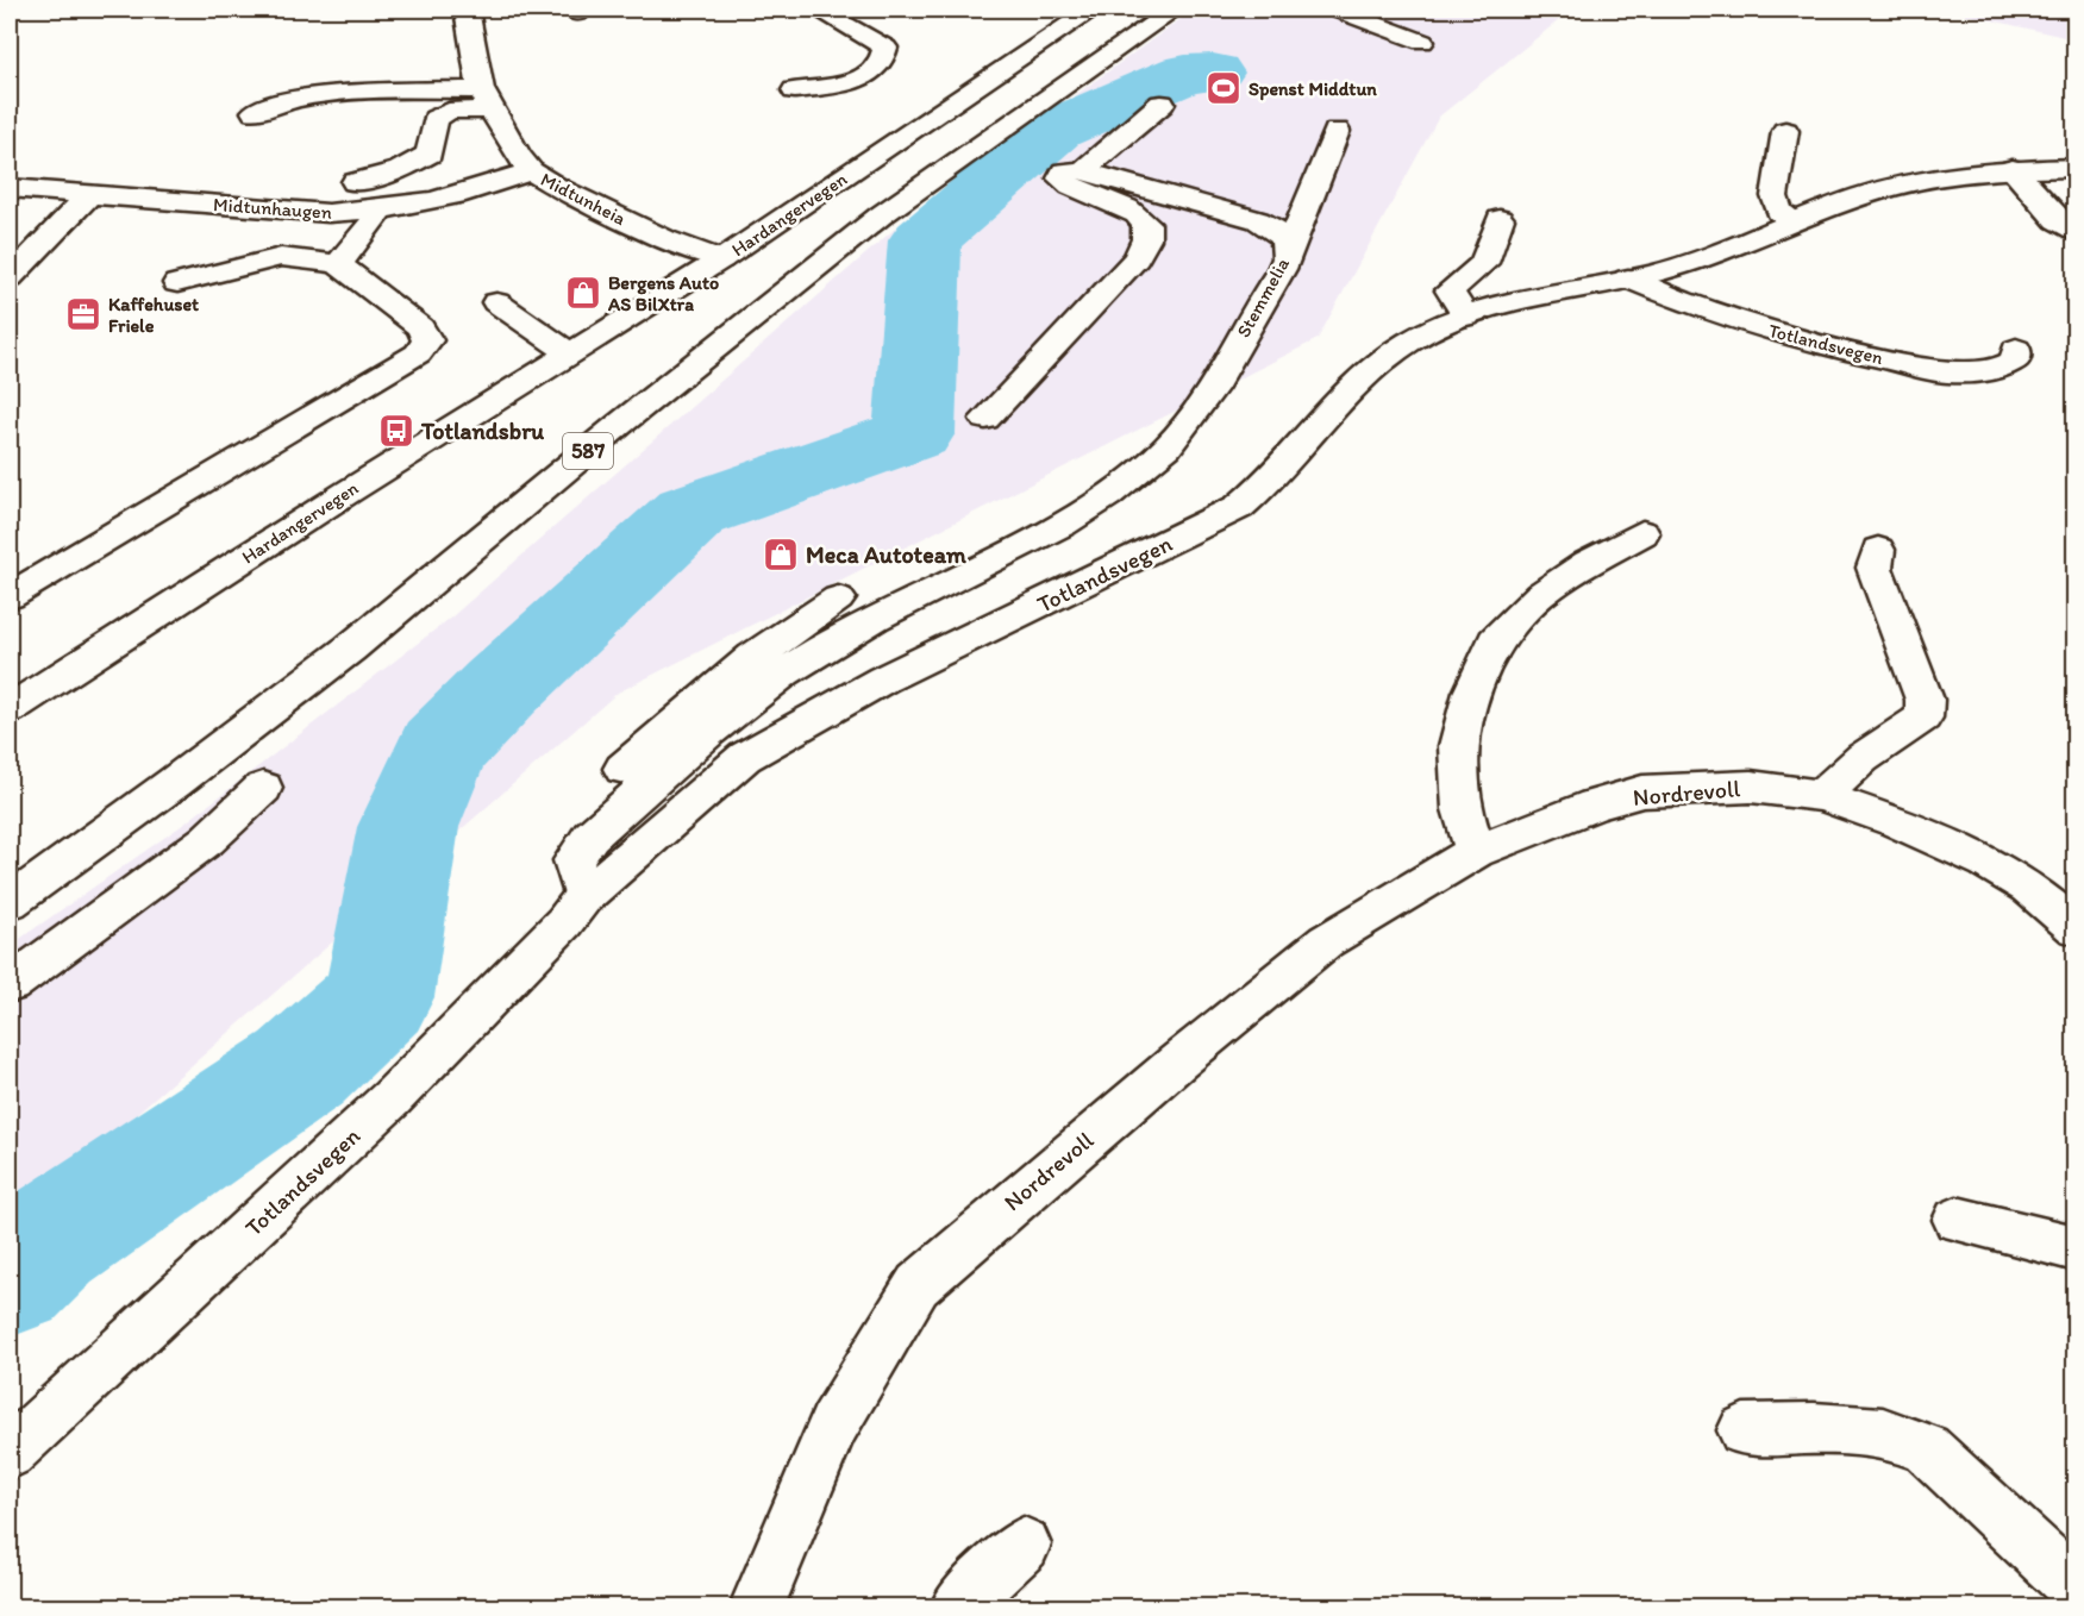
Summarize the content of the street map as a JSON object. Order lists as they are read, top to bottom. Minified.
{"streets":{"main road":["Midtunheia","Midtunhaugen","Hardangervegen","Stemmelia","Totlandsvegen","587","Nordrevoll"]},"crossings":[["Midtunheia","Midtunhaugen"],["Midtunheia","Hardangervegen"]],"places":{"sports":["Spenst Middtun"],"shop":["Bergens Auto AS BilXtra","Meca Autoteam"],"office":["Kaffehuset Friele"],"bus stop":["Totlandsbru"]}}
